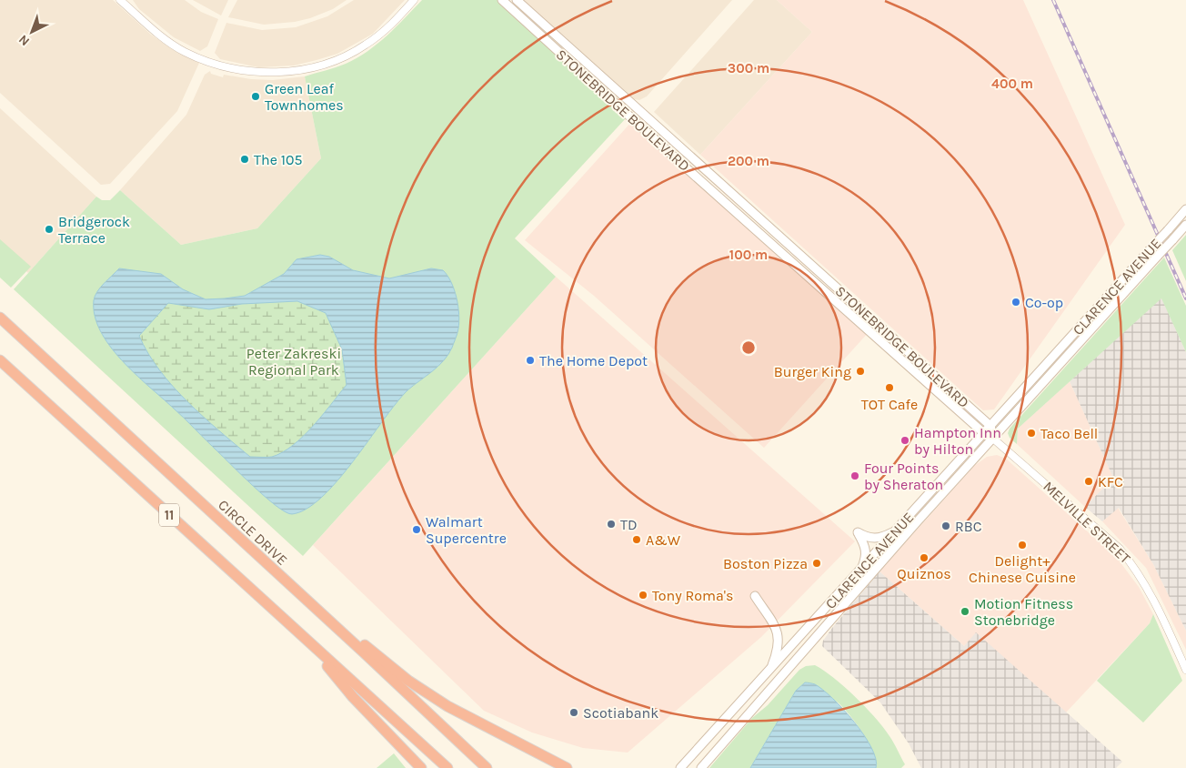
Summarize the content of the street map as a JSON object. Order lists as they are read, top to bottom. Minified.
{"streets":{"highway":["11","CIRCLE DRIVE"],"main road":["STONEBRIDGE BOULEVARD","CLARENCE AVENUE"],"street":["MELVILLE STREET"]},"crossings":[["STONEBRIDGE BOULEVARD","CLARENCE AVENUE"],["STONEBRIDGE BOULEVARD","MELVILLE STREET"],["CLARENCE AVENUE","MELVILLE STREET"]],"parks":["Peter Zakreski Regional Park"],"places":["Green Leaf Townhomes","The 105","Bridgerock Terrace","Co-op","The Home Depot","Burger King","TOT Cafe","Taco Bell","Hampton Inn by Hilton","Four Points by Sheraton","KFC","TD","RBC","Walmart Supercentre","A&W","Delight+ Chinese Cuisine","Quiznos","Boston Pizza","Tony Roma's","Motion Fitness Stonebridge","Scotiabank"],"north":"bottom left","rings":["300 m","400 m","200 m","100 m"]}
